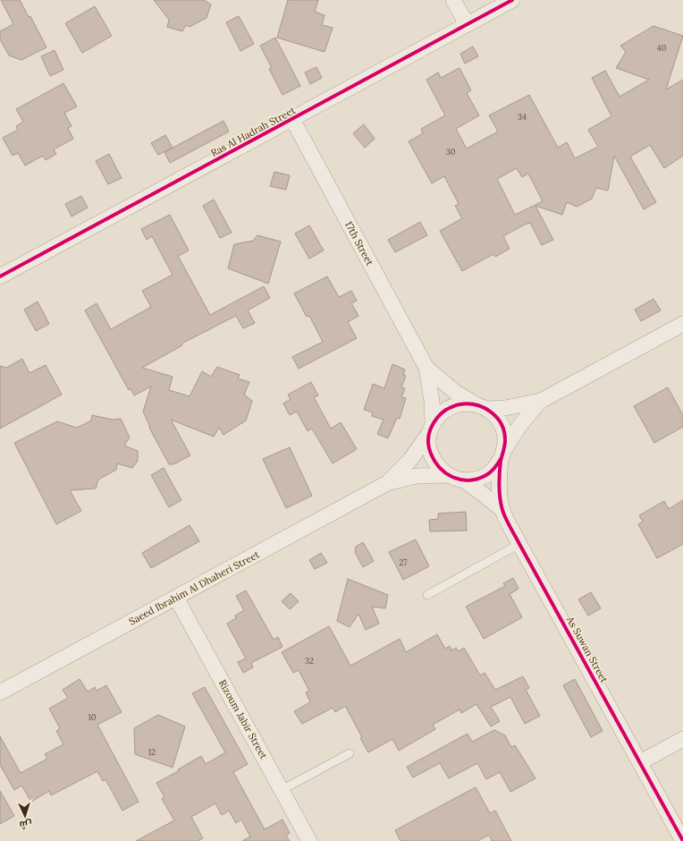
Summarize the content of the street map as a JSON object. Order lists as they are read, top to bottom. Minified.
{"streets":{"street":["Ras Al Hadrah Street","17th Street","Saeed Ibrahim Al Dhaheri Street","As Suwan Street","Rizoum Jabir Street"]},"crossings":[["Ras Al Hadrah Street","17th Street"],["17th Street","Saeed Ibrahim Al Dhaheri Street"],["17th Street","As Suwan Street"],["Saeed Ibrahim Al Dhaheri Street","As Suwan Street"],["Saeed Ibrahim Al Dhaheri Street","Rizoum Jabir Street"]],"house_numbers":["40","34","30","27","32","10","12"],"north":"bottom"}
